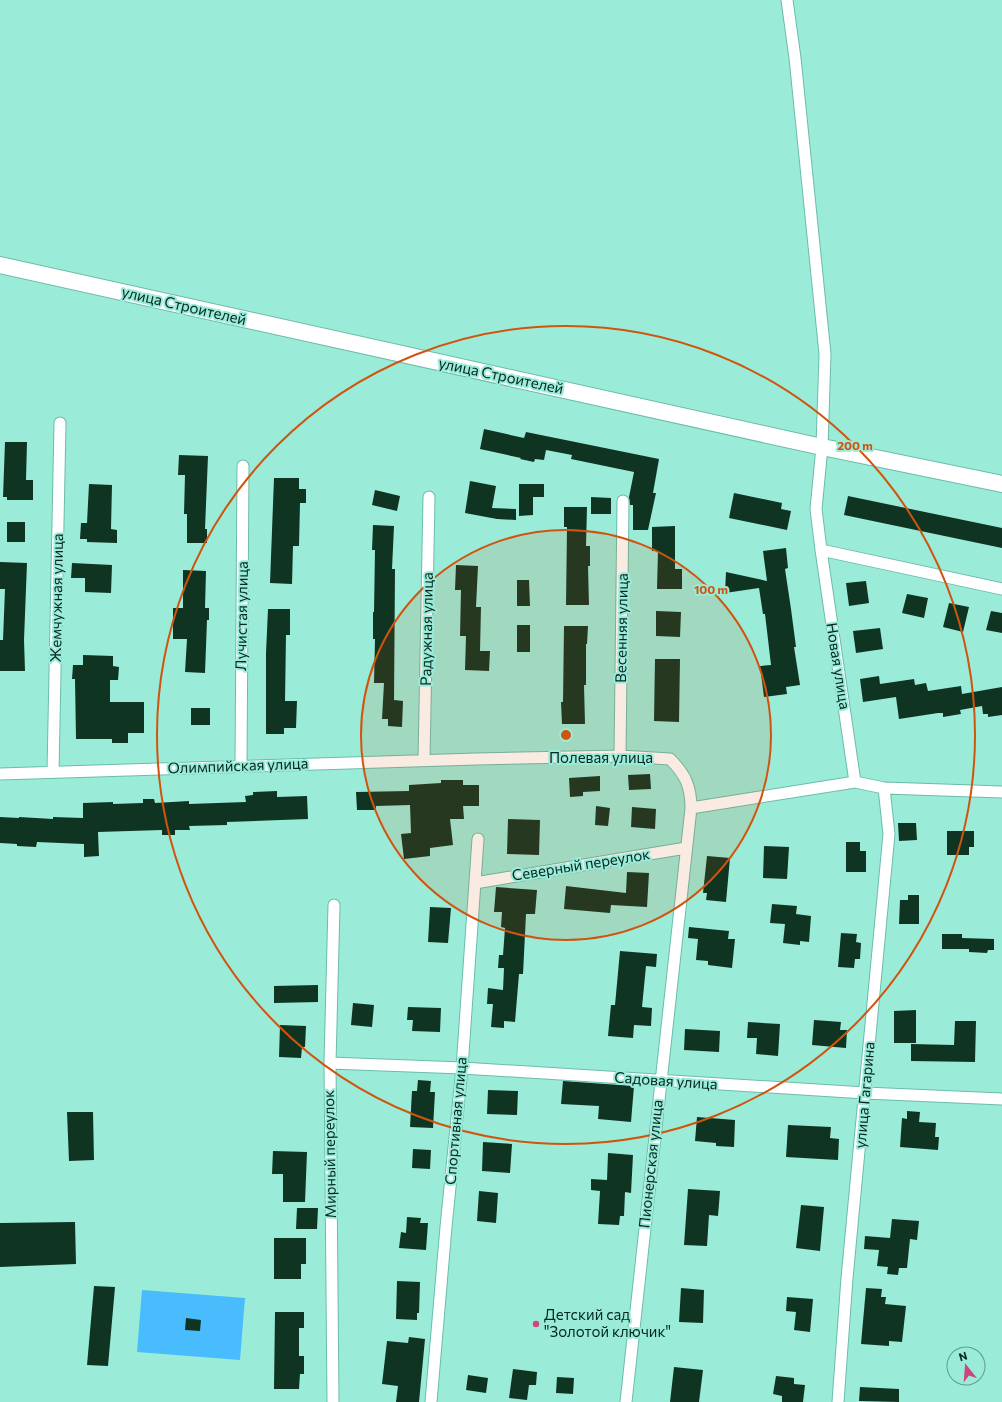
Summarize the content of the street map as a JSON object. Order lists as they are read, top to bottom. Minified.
{"streets":{"main road":["улица Строителей"],"street":["Жемчужная улица","Лучистая улица","Весенняя улица","Радужная улица","Новая улица","Полевая улица","Олимпийская улица","Северный переулок","Садовая улица","улица Гагарина","Спортивная улица","Мирный переулок","Пионерская улица"]},"crossings":[["улица Строителей","Новая улица"],["Жемчужная улица","Олимпийская улица"],["Лучистая улица","Олимпийская улица"],["Весенняя улица","Полевая улица"],["Радужная улица","Олимпийская улица"],["Полевая улица","Олимпийская улица"],["Полевая улица","Пионерская улица"],["Северный переулок","Спортивная улица"],["Северный переулок","Пионерская улица"],["Садовая улица","улица Гагарина"],["Садовая улица","Спортивная улица"],["Садовая улица","Мирный переулок"],["Садовая улица","Пионерская улица"]],"places":["Детский сад \"Золотой ключик\""],"north":"top","rings":["200 m","100 m"]}
